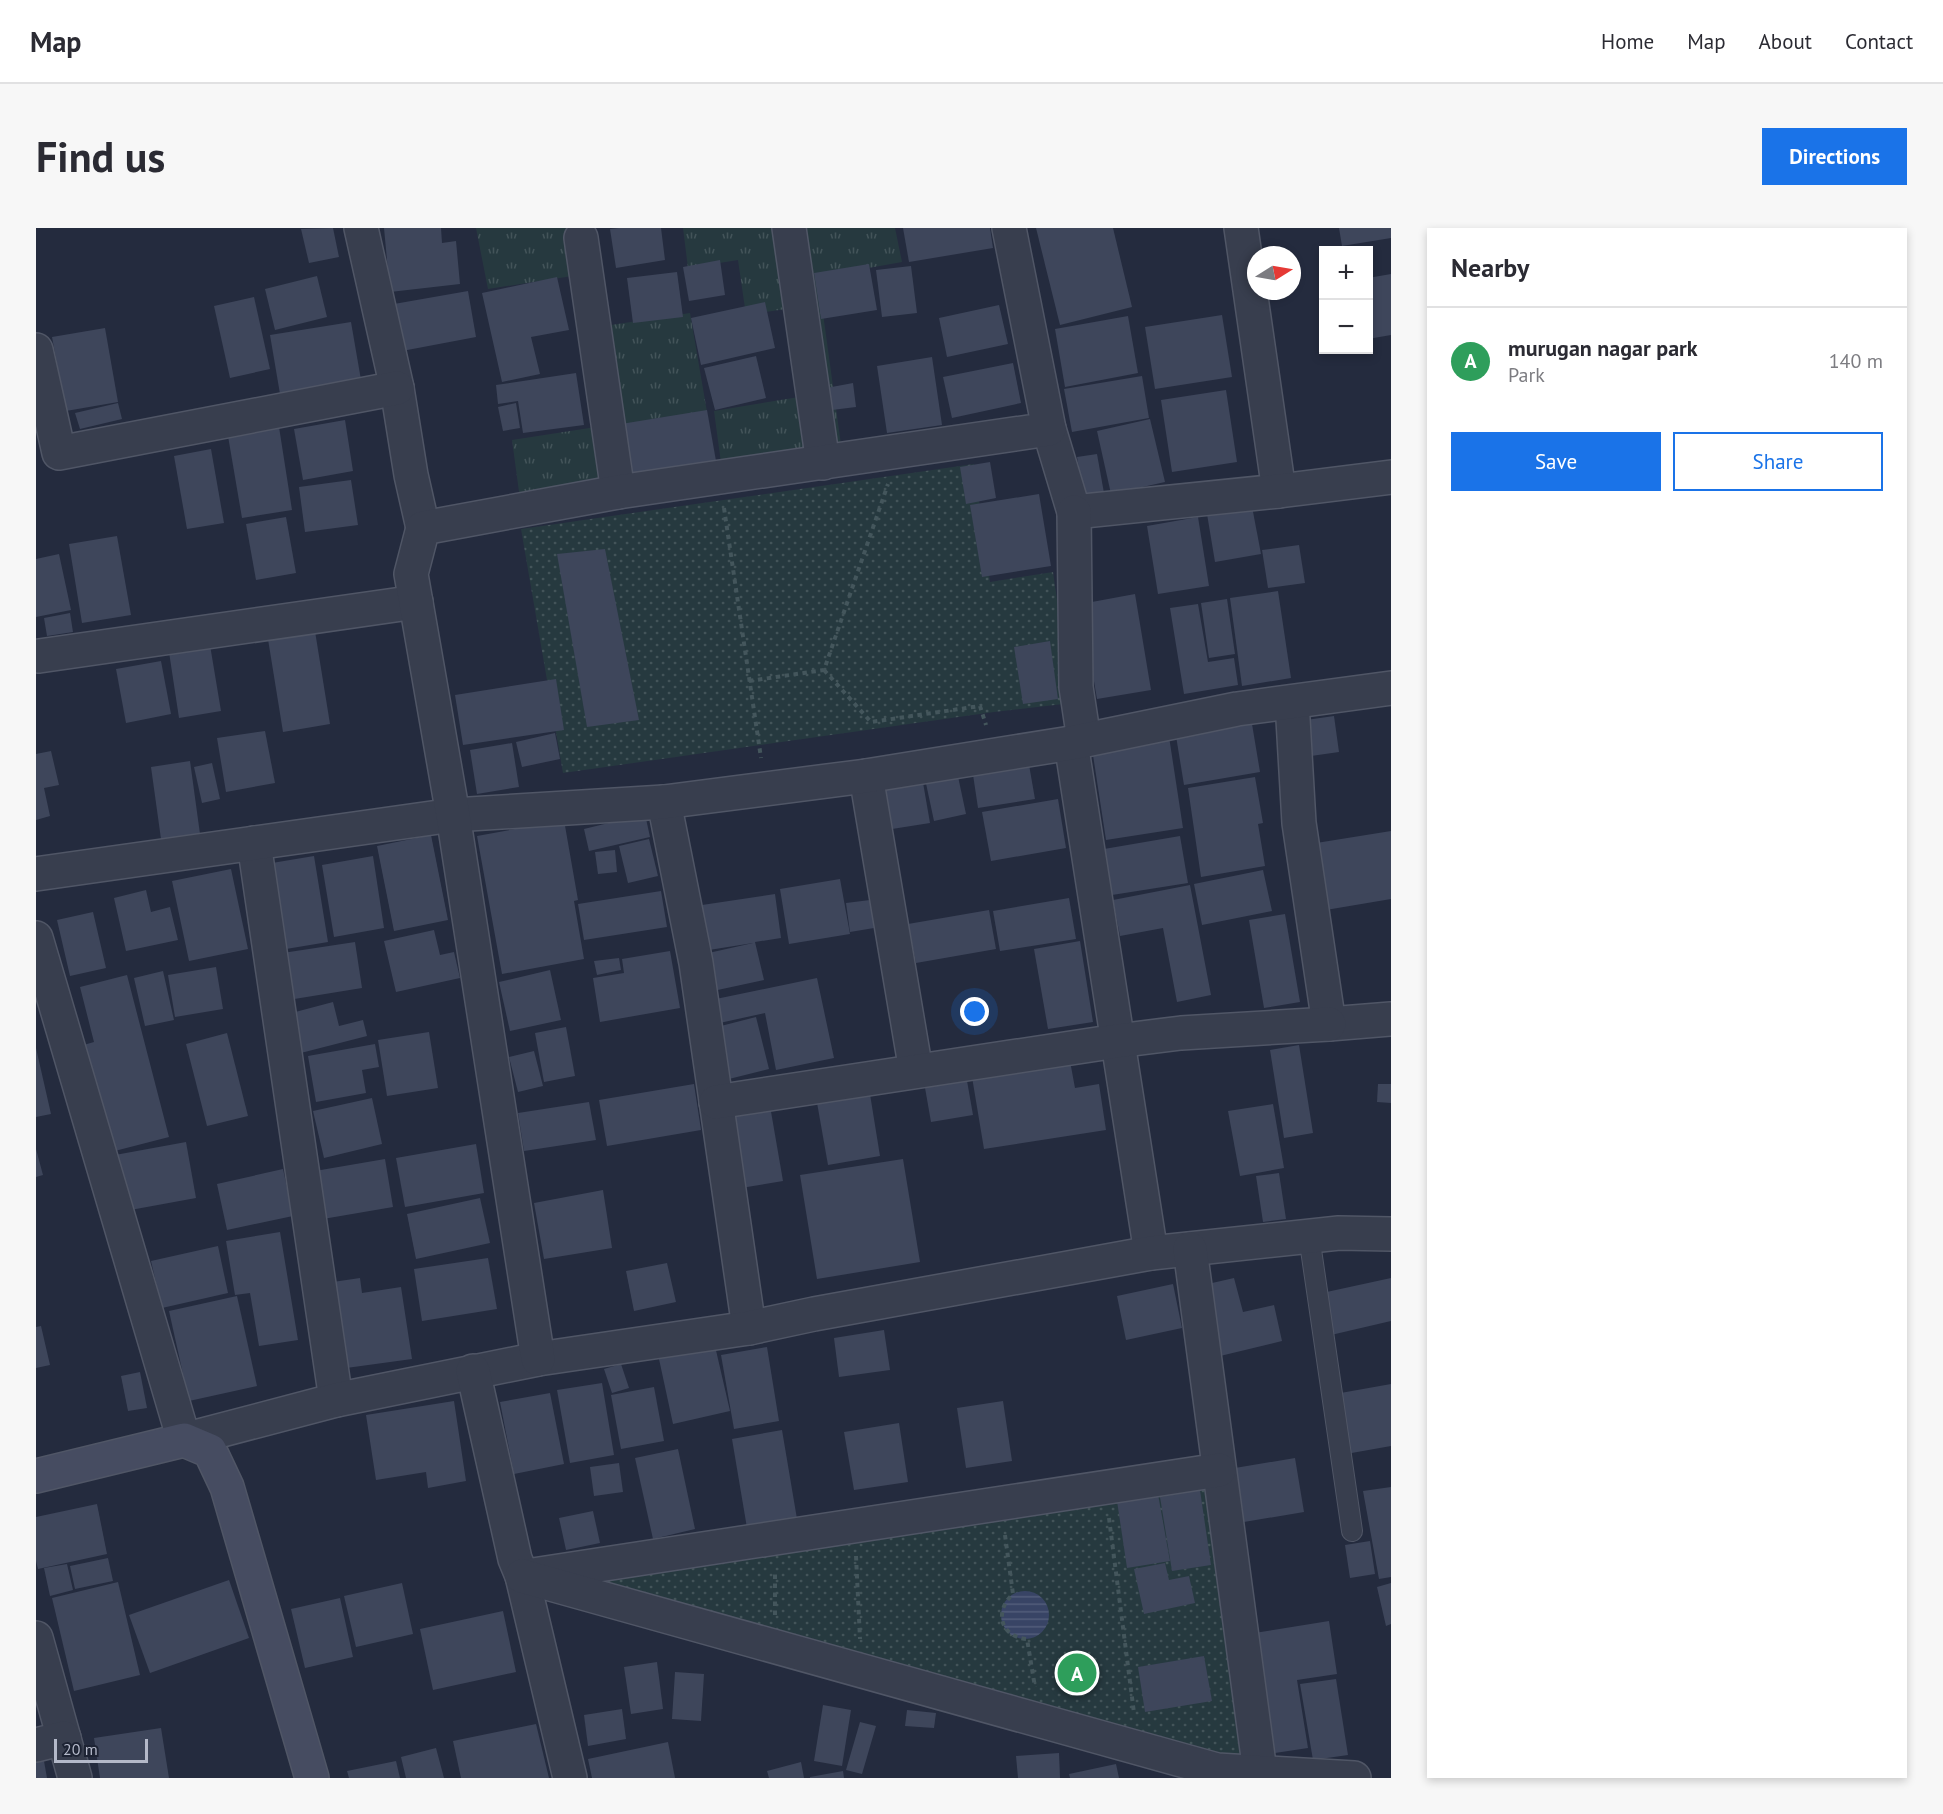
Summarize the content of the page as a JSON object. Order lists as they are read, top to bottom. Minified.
{"scale_bar":"20 m","north":"right","page":{"header":"Map","nav":["Home","Map","About","Contact"],"buttons":["Directions",["Save","Share"]],"title":"Find us","heading":"Nearby","map_buttons":["+","−"],"list":[{"mark":"A","name":"murugan nagar park","note":"Park","value":"140 m"}],"pins":"A","scale":"20 m"}}
